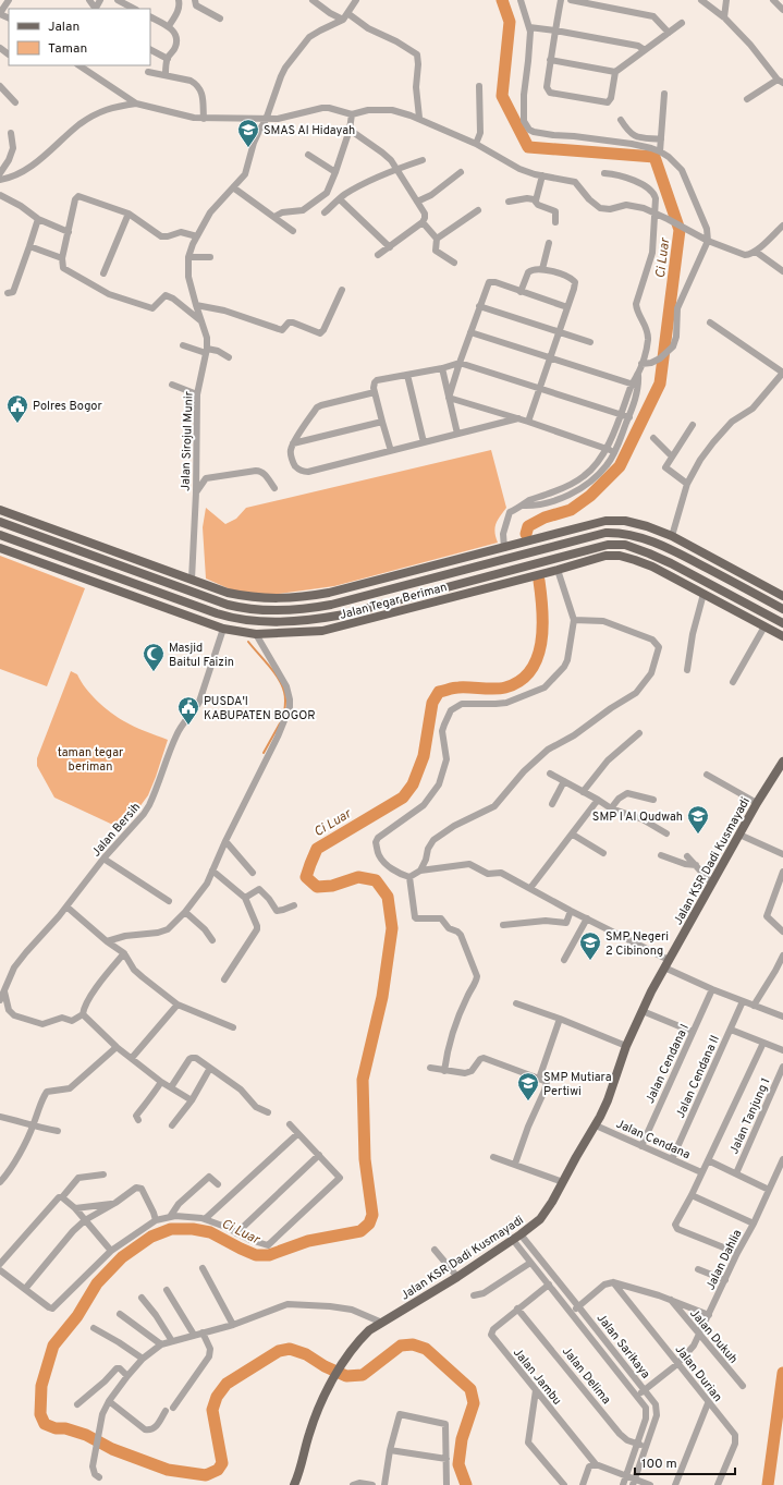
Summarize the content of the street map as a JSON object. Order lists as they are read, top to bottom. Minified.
{"streets":{"main road":["Jalan Tegar Beriman","Jalan KSR Dadi Kusmayadi"],"street":["Jalan Sirojul Munir","Jalan Bersih","Jalan Cendana I","Jalan Cendana II","Jalan Tanjung 1","Jalan Cendana","Jalan Dahlia","Jalan Dukuh","Jalan Sarikaya","Jalan Durian","Jalan Delima","Jalan Jambu"]},"crossings":[["Jalan Sirojul Munir","Jalan Tegar Beriman"],["Jalan Tegar Beriman","Jalan Bersih"],["Jalan KSR Dadi Kusmayadi","Jalan Cendana"],["Jalan KSR Dadi Kusmayadi","Jalan Sarikaya"],["Jalan Cendana I","Jalan Cendana"],["Jalan Cendana II","Jalan Cendana"],["Jalan Dahlia","Jalan Dukuh"],["Jalan Dahlia","Jalan Sarikaya"],["Jalan Dahlia","Jalan Durian"],["Jalan Dukuh","Jalan Durian"],["Jalan Sarikaya","Jalan Delima"],["Jalan Sarikaya","Jalan Jambu"],["Jalan Delima","Jalan Jambu"]],"water":["Ci Luar"],"parks":["taman tegar beriman"],"places":{"school or university":["SMAS Al Hidayah","SMP I Al Qudwah","SMP Negeri 2 Cibinong","SMP Mutiara Pertiwi"],"public building":["Polres Bogor","PUSDA'I KABUPATEN BOGOR"],"mosque":["Masjid Baitul Faizin"]},"legend":["Jalan","Taman"],"scale_bar":"100 m"}
